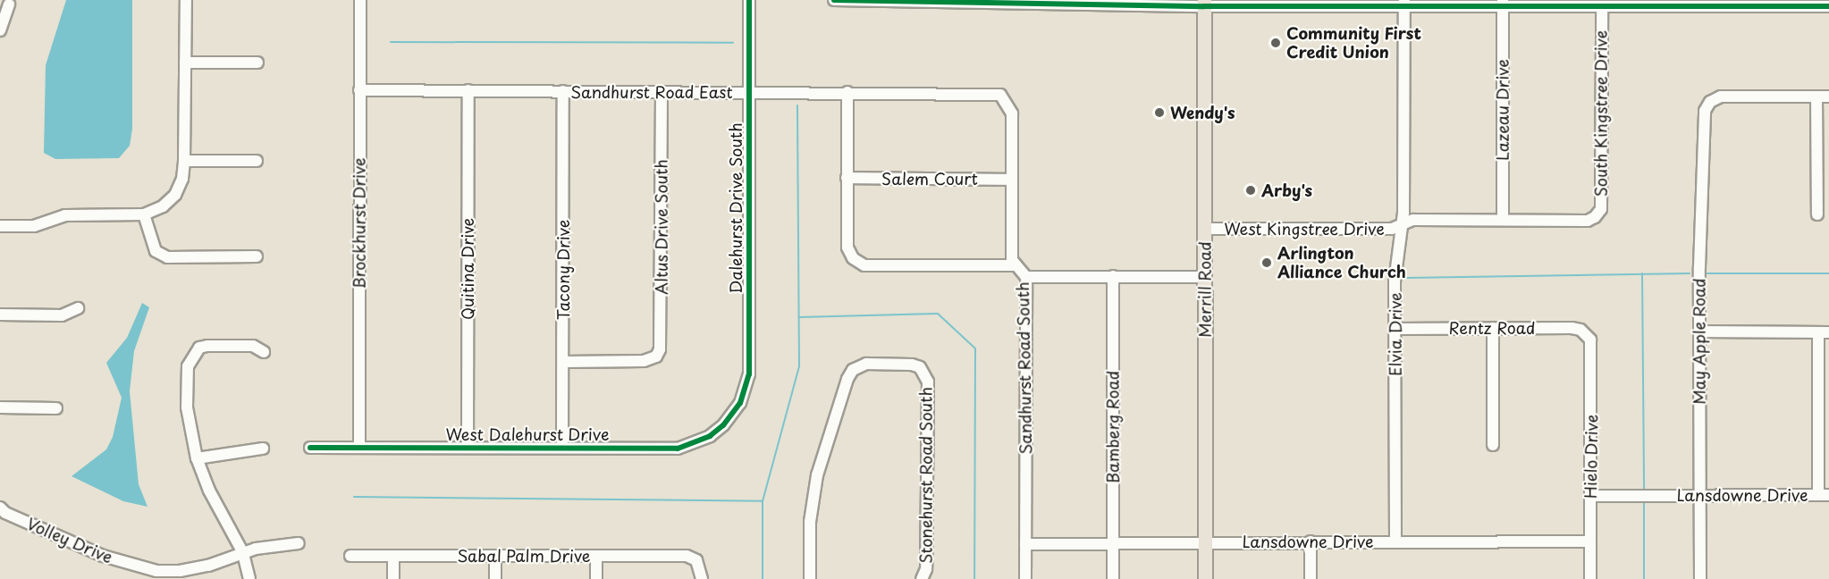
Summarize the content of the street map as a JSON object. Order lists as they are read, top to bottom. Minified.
{"streets":{"main road":["Merrill Road"],"street":["Sandhurst Road East","Lazeau Drive","South Kingstree Drive","Salem Court","Dalehurst Drive South","Brockhurst Drive","Altus Drive South","West Kingstree Drive","Quitina Drive","Tacony Drive","Rentz Road","Elvia Drive","May Apple Road","Sandhurst Road South","Bamberg Road","West Dalehurst Drive","Hielo Drive","Stonehurst Road South","Lansdowne Drive","Volley Drive","Sabal Palm Drive"]},"crossings":[["Sandhurst Road East","Dalehurst Drive South"],["Sandhurst Road East","Brockhurst Drive"],["Sandhurst Road East","Altus Drive South"],["Sandhurst Road East","Quitina Drive"],["Sandhurst Road East","Tacony Drive"],["Sandhurst Road East","Sandhurst Road South"],["Lazeau Drive","West Kingstree Drive"],["South Kingstree Drive","West Kingstree Drive"],["Salem Court","Sandhurst Road South"],["Dalehurst Drive South","West Dalehurst Drive"],["Brockhurst Drive","West Dalehurst Drive"],["Altus Drive South","Tacony Drive"],["West Kingstree Drive","Merrill Road"],["West Kingstree Drive","Elvia Drive"],["Quitina Drive","West Dalehurst Drive"],["Tacony Drive","West Dalehurst Drive"],["Merrill Road","Lansdowne Drive"],["Rentz Road","Elvia Drive"],["Rentz Road","Hielo Drive"],["Elvia Drive","Lansdowne Drive"],["May Apple Road","Lansdowne Drive"],["Sandhurst Road South","Lansdowne Drive"],["Bamberg Road","Lansdowne Drive"],["Hielo Drive","Lansdowne Drive"]],"places":["Community First Credit Union","Wendy's","Arby's","Arlington Alliance Church"]}
